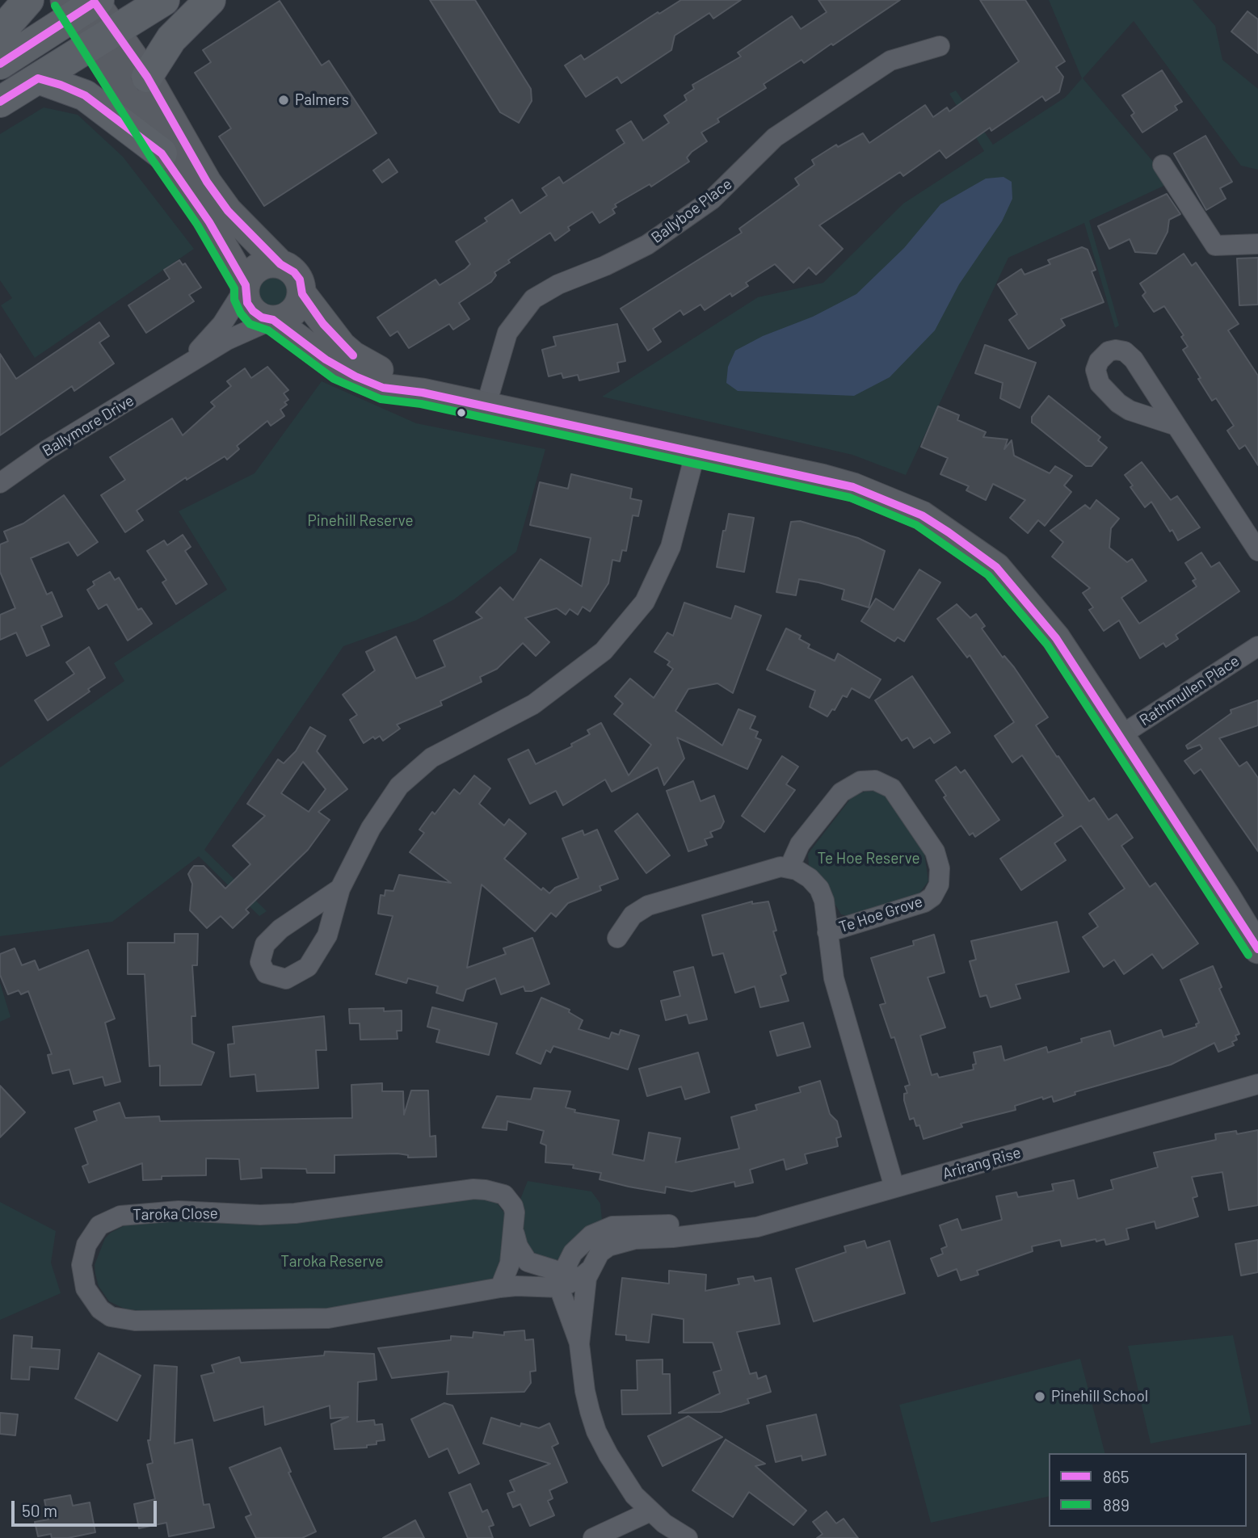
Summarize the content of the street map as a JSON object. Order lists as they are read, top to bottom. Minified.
{"streets":{"street":["Ballyboe Place","Ballymore Drive","Rathmullen Place","Te Hoe Grove","Arirang Rise","Taroka Close"]},"crossings":[["Te Hoe Grove","Arirang Rise"],["Arirang Rise","Taroka Close"]],"parks":["Pinehill Reserve","Te Hoe Reserve","Taroka Reserve"],"places":["Palmers","Pinehill School"],"lines":["transit line 865","transit line 889"],"legend":["865","889"],"scale_bar":"50 m"}
